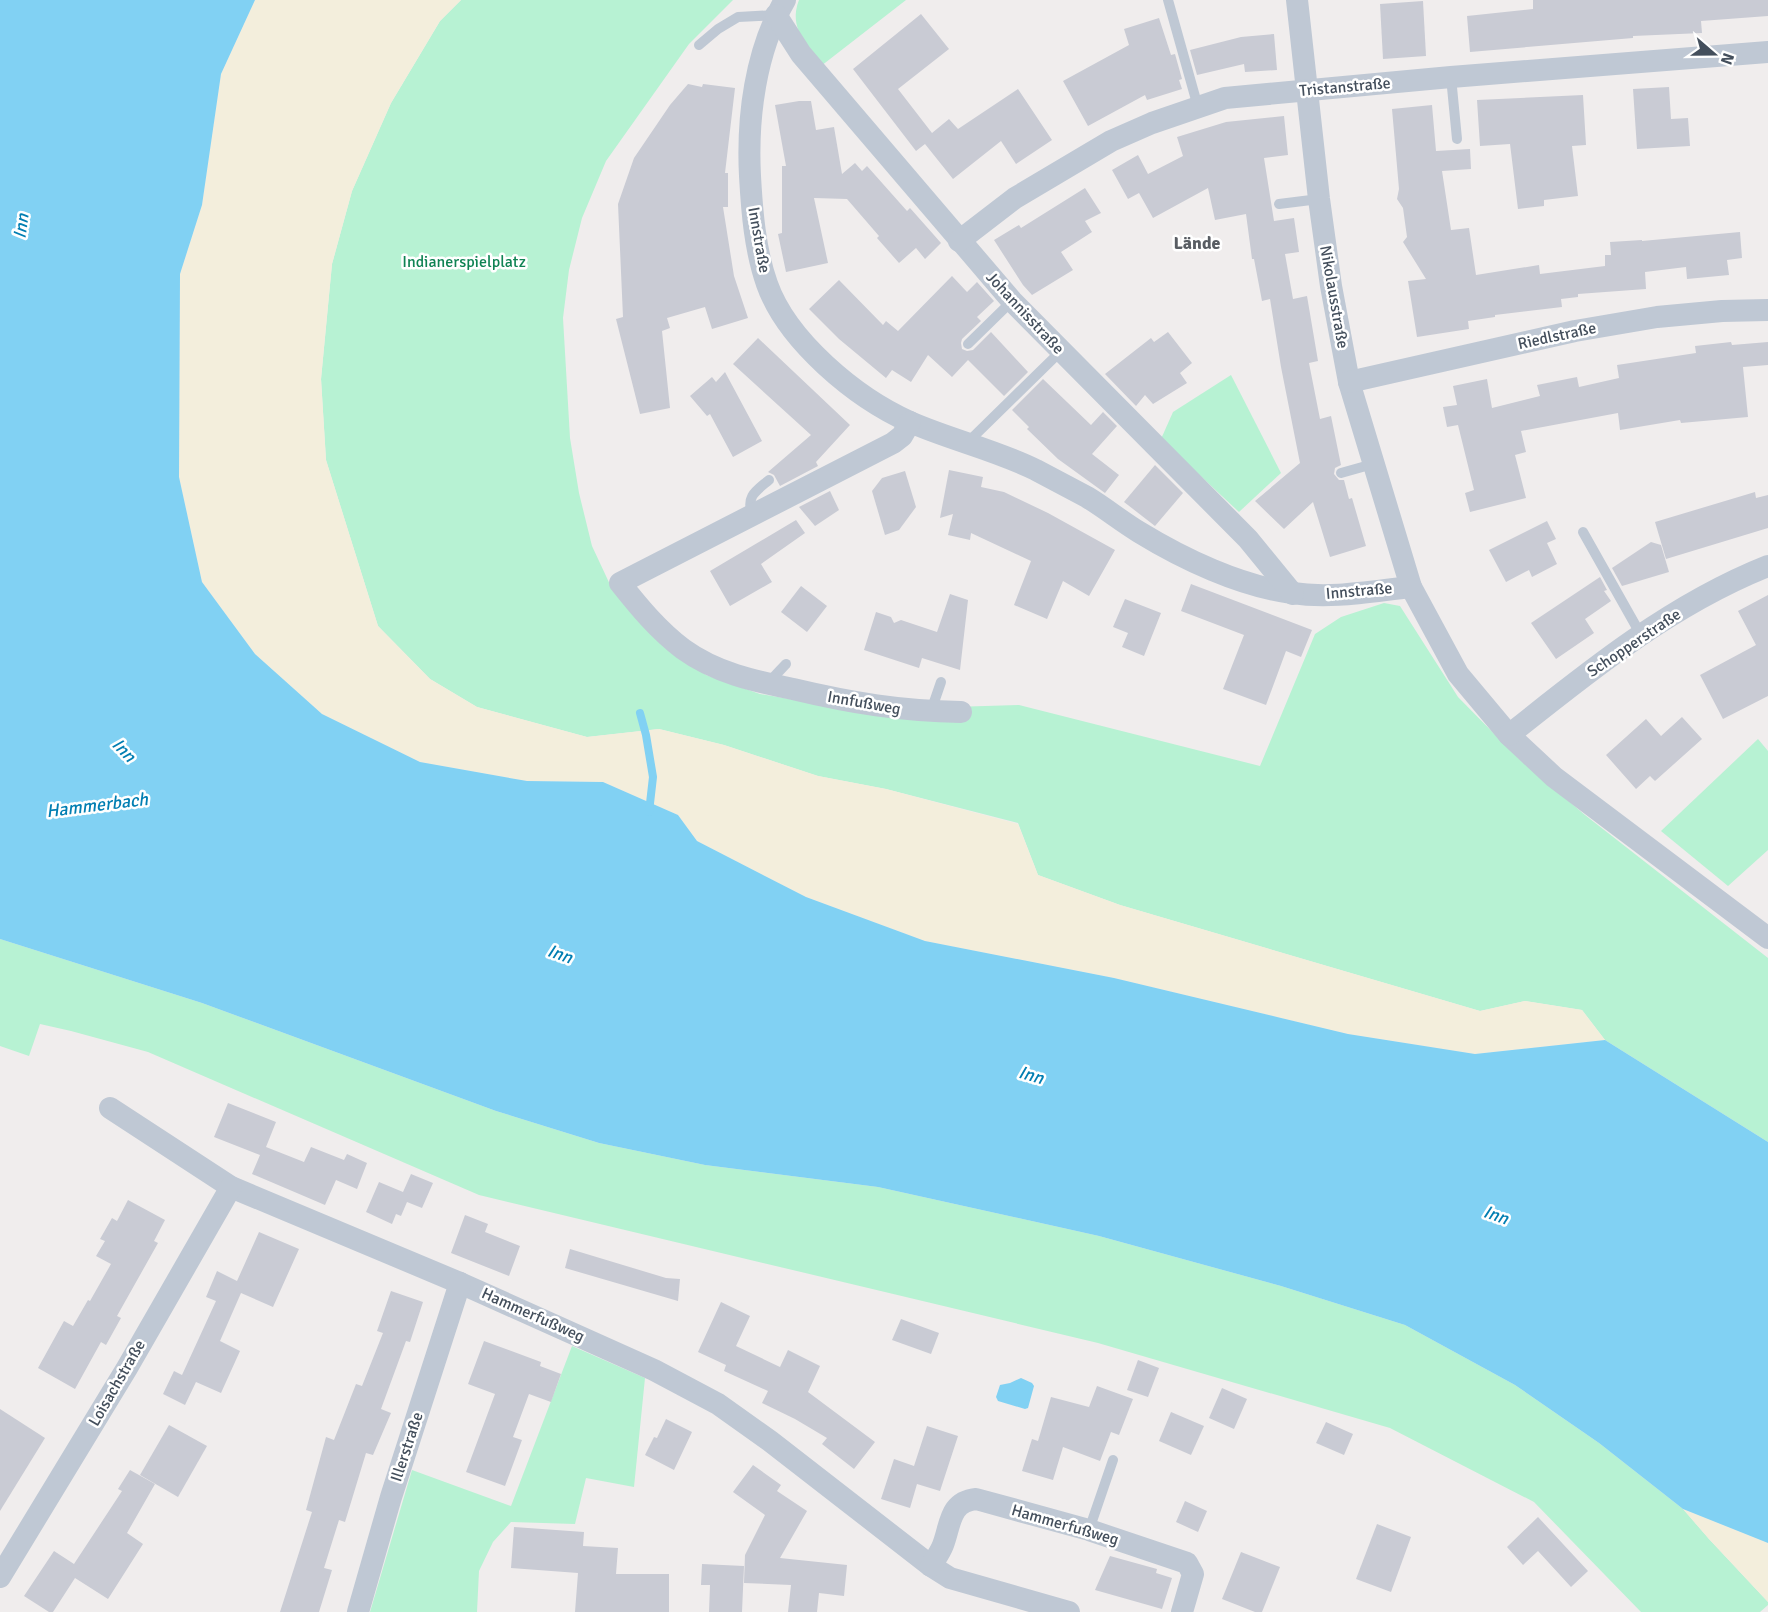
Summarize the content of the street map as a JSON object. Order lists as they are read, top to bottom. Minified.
{"streets":{"street":["Tristanstraße","Innstraße","Nikolausstraße","Johannisstraße","Riedlstraße","Schopperstraße","Innfußweg","Hammerfußweg","Loisachstraße","Illerstraße"]},"crossings":[["Tristanstraße","Nikolausstraße"],["Tristanstraße","Johannisstraße"],["Innstraße","Nikolausstraße"],["Innstraße","Johannisstraße"],["Innstraße","Schopperstraße"],["Nikolausstraße","Riedlstraße"],["Hammerfußweg","Loisachstraße"],["Hammerfußweg","Illerstraße"]],"districts":["Lände"],"water":["Inn","Hammerbach"],"parks":["Indianerspielplatz"],"north":"right"}
